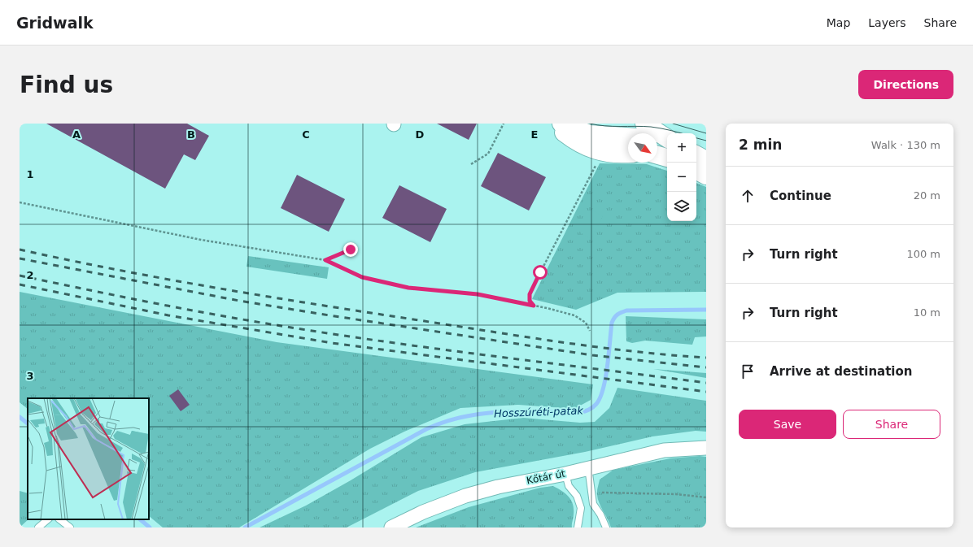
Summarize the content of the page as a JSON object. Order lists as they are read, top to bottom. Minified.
{"streets":{"street":["Kőtár út"]},"water":["Hosszúréti-patak"],"north":"bottom right","page":{"header":"Gridwalk","nav":["Map","Layers","Share"],"buttons":["Directions",["Save","Share"]],"title":"Find us","heading":["2 min","Walk · 130 m"],"map_buttons":["+","−"],"list":[["Continue","20 m"],["Turn right","100 m"],["Turn right","10 m"],"Arrive at destination"]},"grid":{"columns":["A","B","C","D","E"],"rows":["1","2","3"]}}
